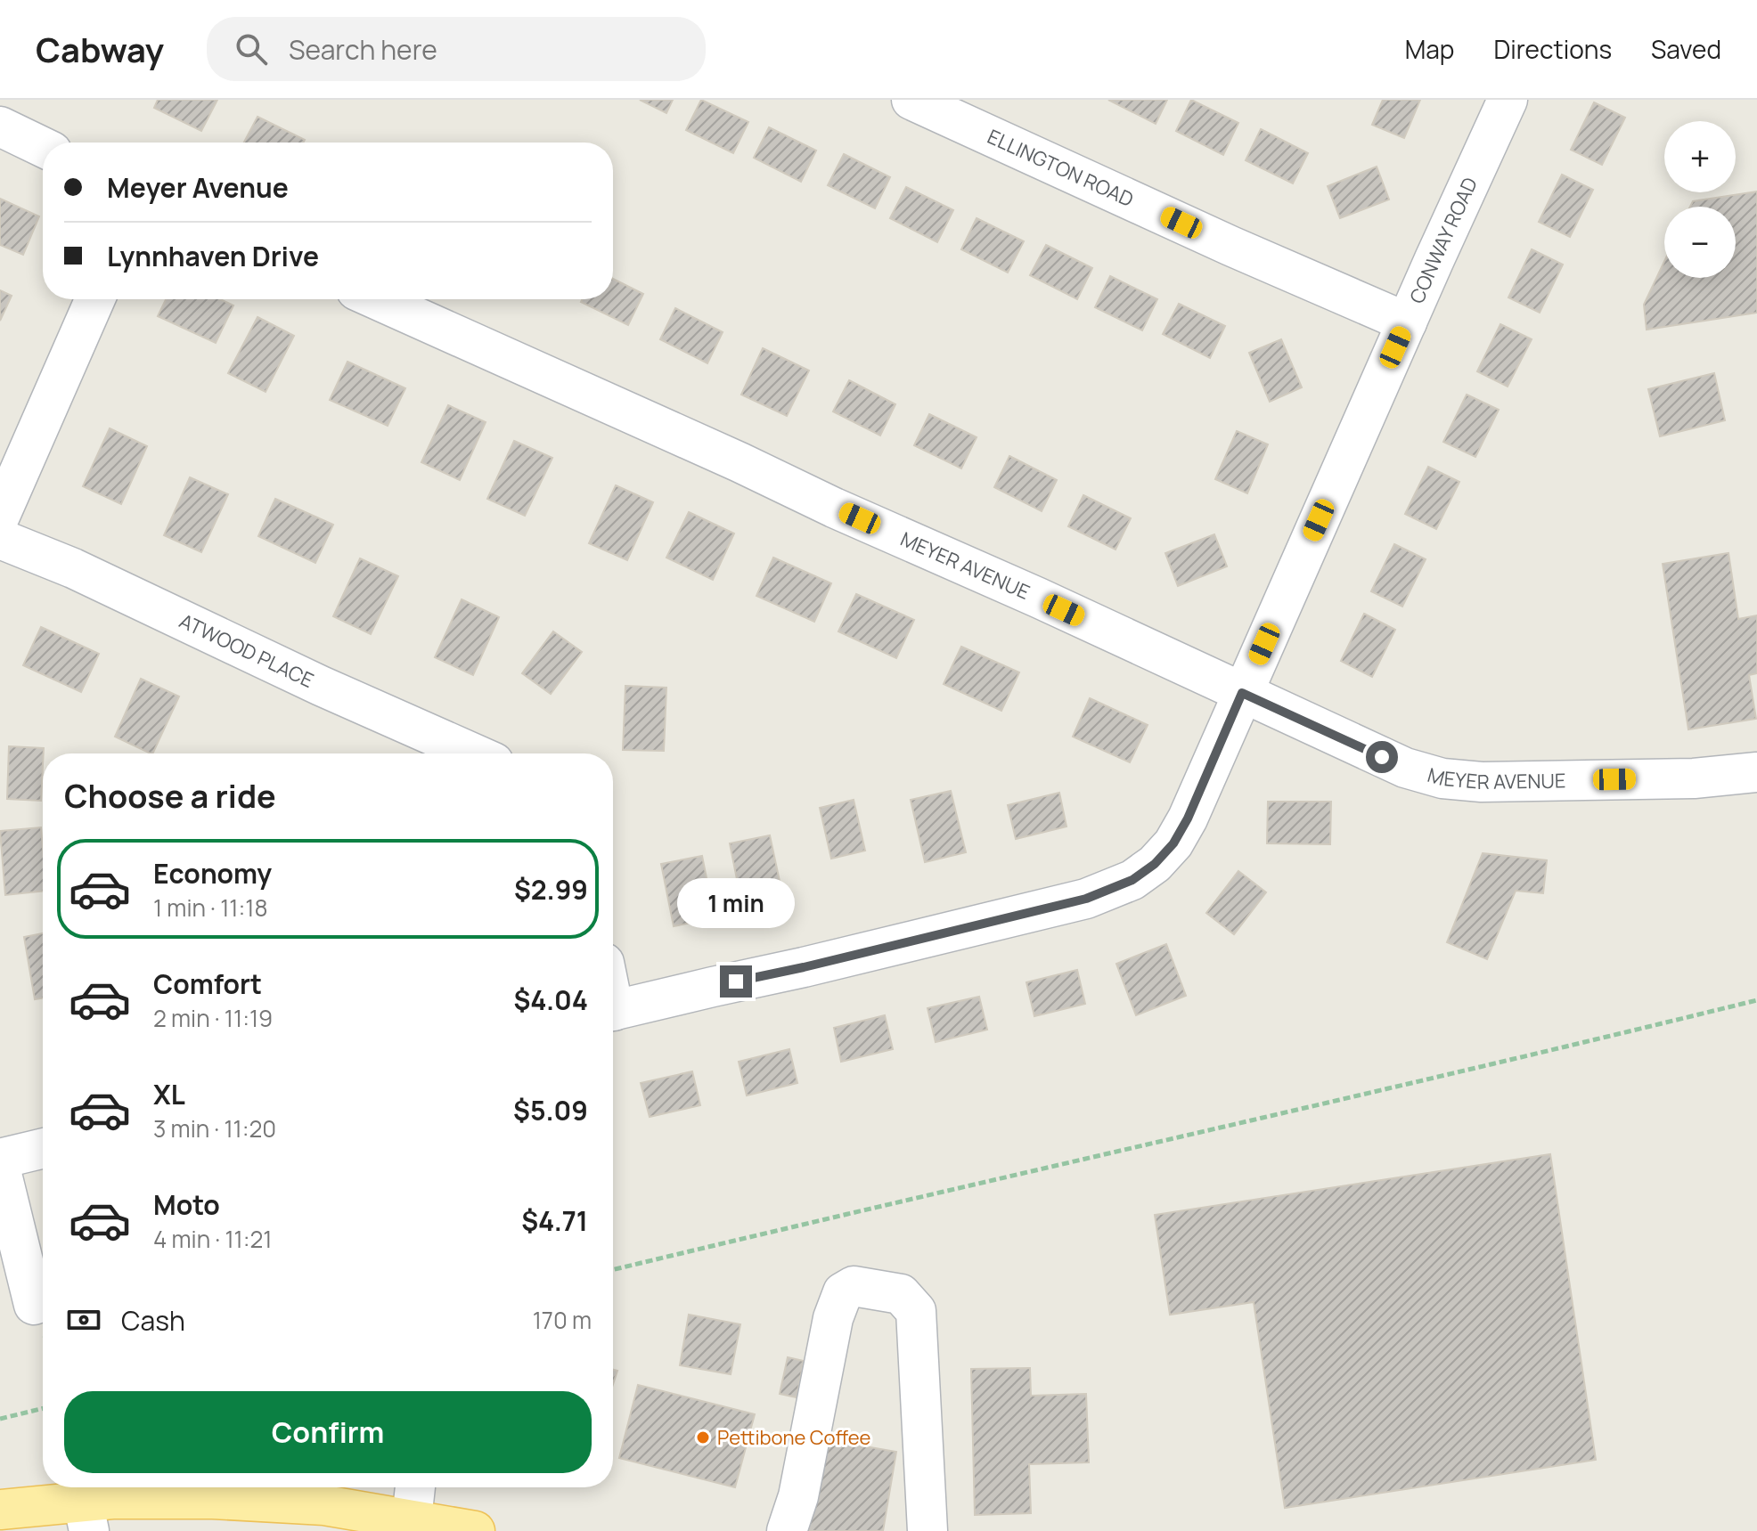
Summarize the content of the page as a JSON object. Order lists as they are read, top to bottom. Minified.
{"streets":{"street":["ELLINGTON ROAD","CONWAY ROAD","MEYER AVENUE","ATWOOD PLACE"]},"crossings":[["ELLINGTON ROAD","CONWAY ROAD"],["CONWAY ROAD","MEYER AVENUE"]],"places":["Pettibone Coffee"],"page":{"header":"Cabway","search":"Search here","nav":["Map","Directions","Saved"],"map_buttons":["+","−"],"banner":["Meyer Avenue","Lynnhaven Drive"],"heading":"Choose a ride","list":[{"name":"Economy","note":"1 min · 11:18","value":"$2.99"},{"name":"Comfort","note":"2 min · 11:19","value":"$4.04"},{"name":"XL","note":"3 min · 11:20","value":"$5.09"},{"name":"Moto","note":"4 min · 11:21","value":"$4.71"}],"bubble":"1 min","pay":["Cash","170 m"],"buttons":"Confirm"}}
